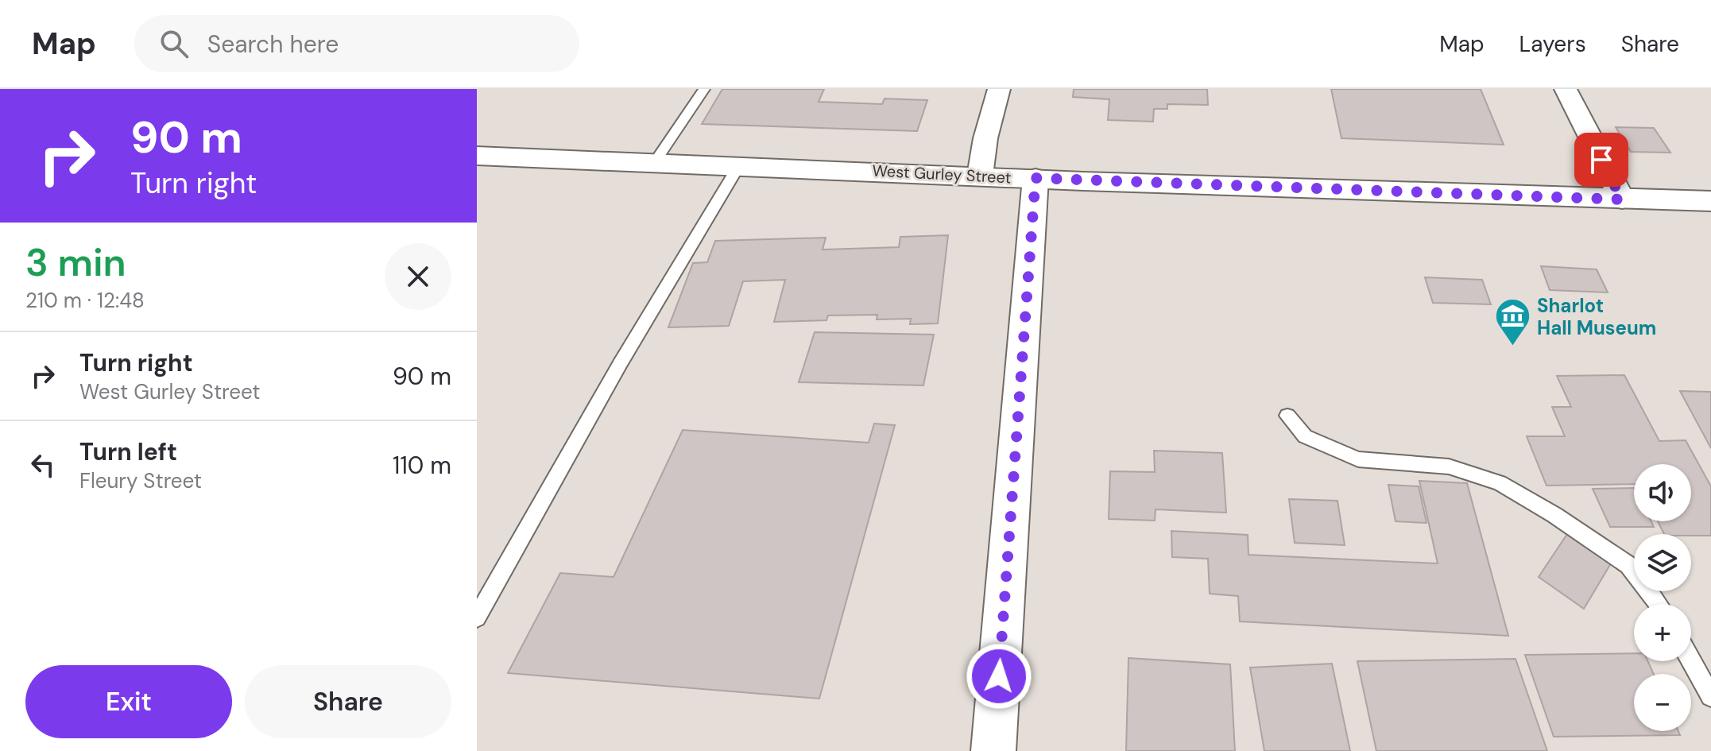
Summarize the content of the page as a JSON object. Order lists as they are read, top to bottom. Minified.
{"streets":{"main road":["West Gurley Street"]},"places":{"museum":["Sharlot Hall Museum"]},"page":{"header":"Map","search":"Search here","nav":["Map","Layers","Share"],"turn":["90 m","Turn right"],"heading":["3 min","210 m · 12:48"],"list":[{"name":"Turn right","note":"West Gurley Street","value":"90 m"},{"name":"Turn left","note":"Fleury Street","value":"110 m"}],"map_buttons":["+","−"],"buttons":["Exit","Share"]}}
